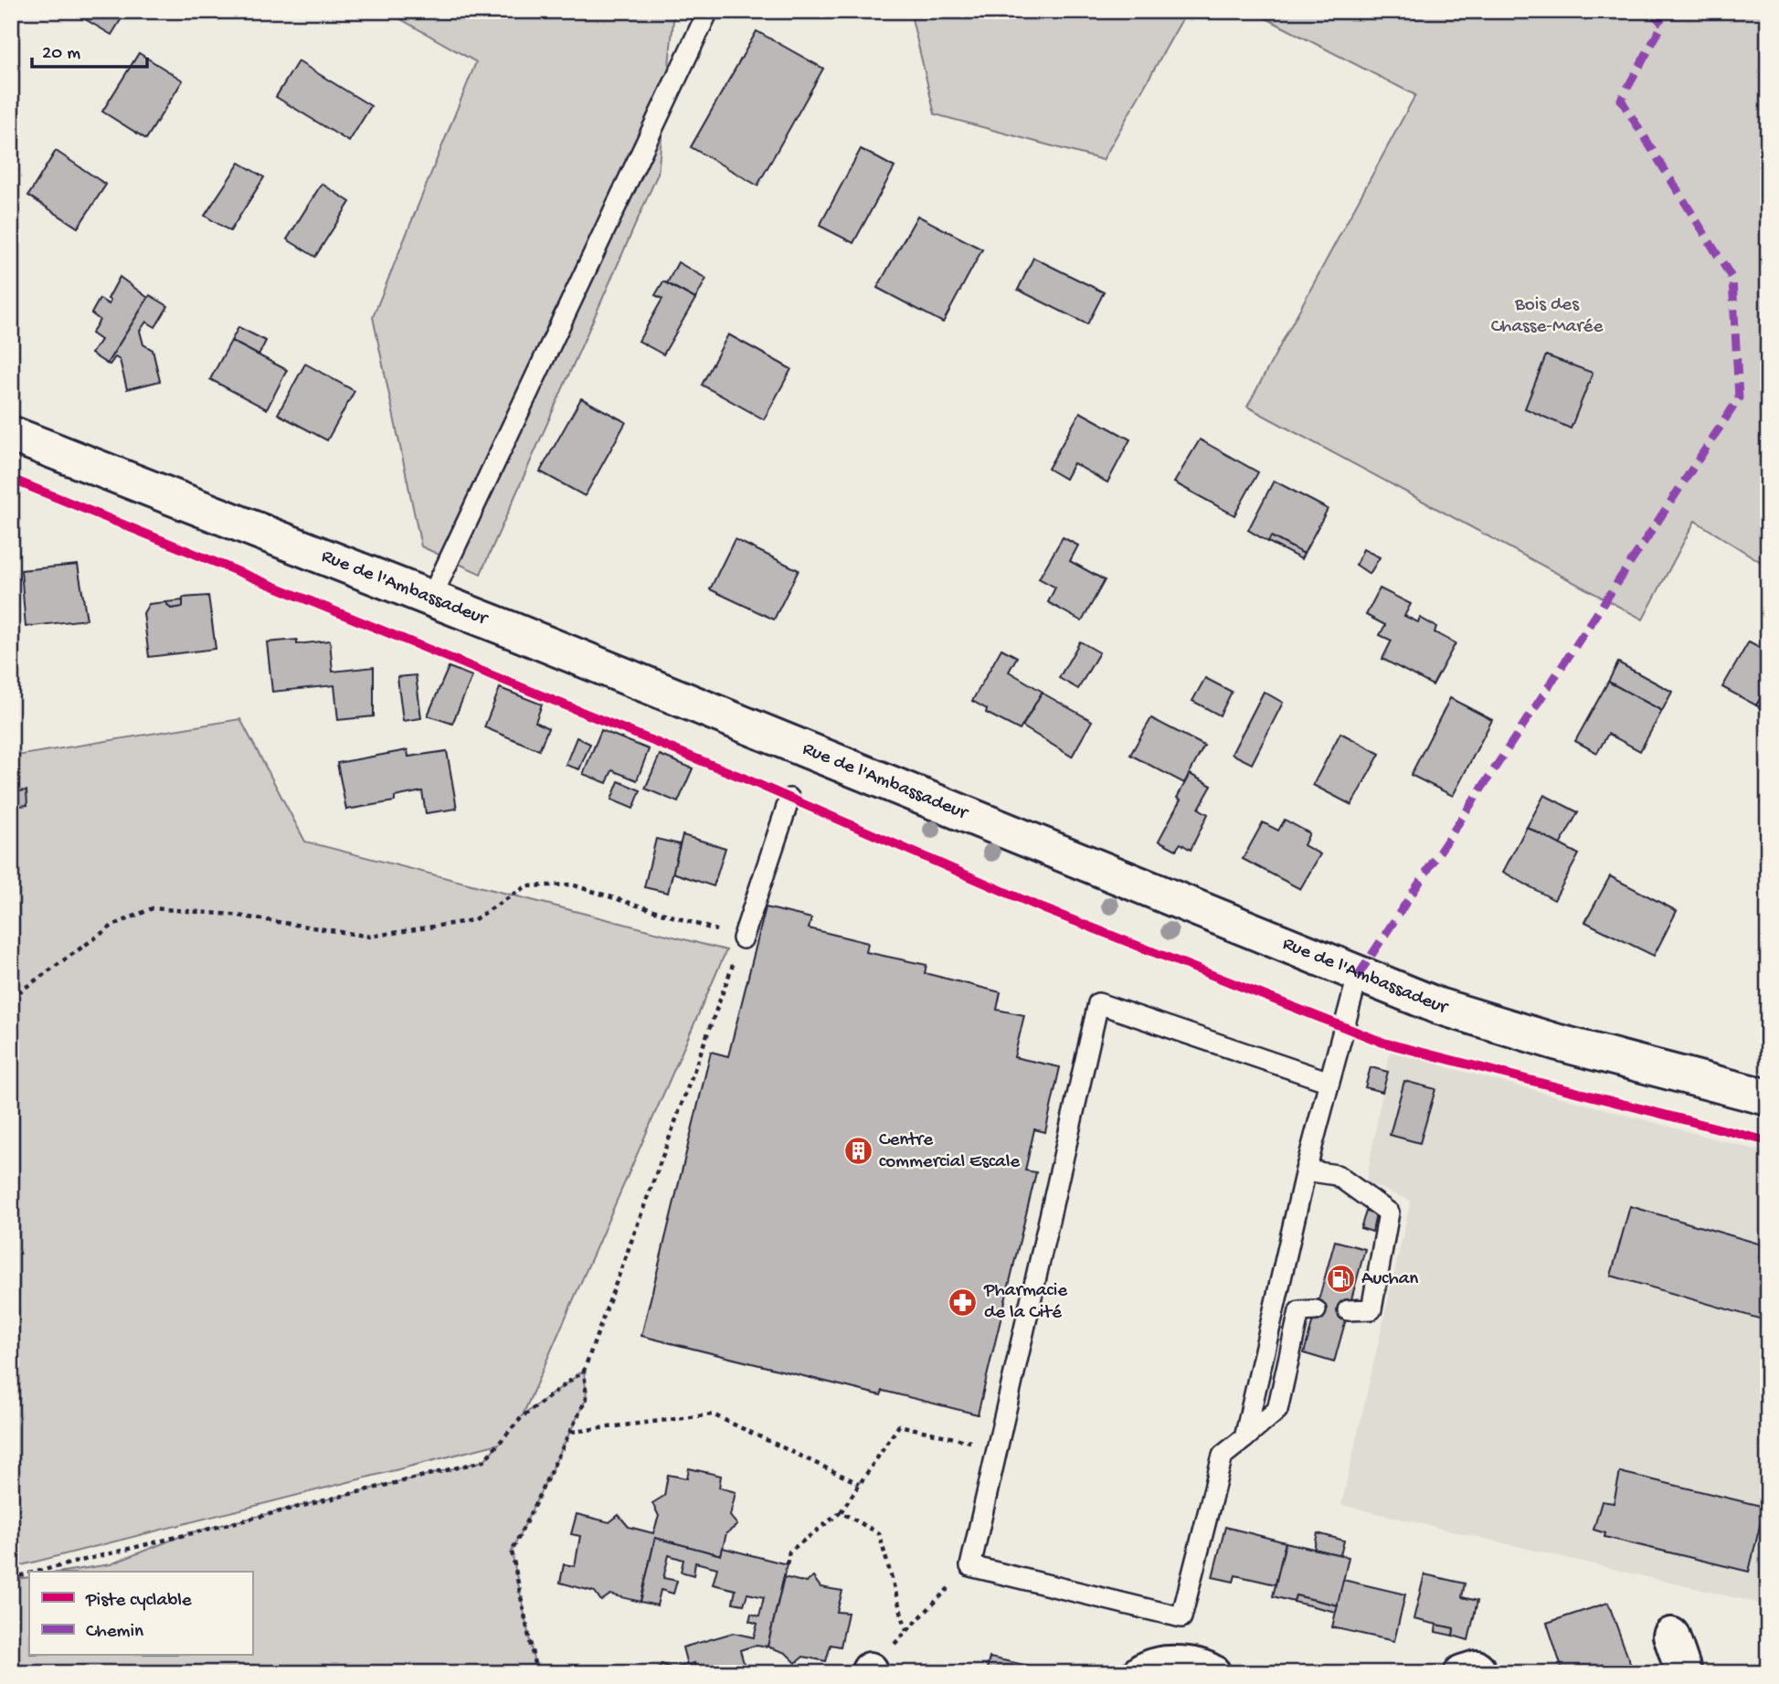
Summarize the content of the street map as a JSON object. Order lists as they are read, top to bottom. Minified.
{"streets":{"main road":["Rue de l'Ambassadeur"]},"parks":["Bois des Chasse-Marée"],"places":{"building":["Centre commercial Escale"],"fuel station":["Auchan"],"pharmacy":["Pharmacie de la Cité"]},"legend":["Piste cyclable","Chemin"],"scale_bar":"20 m"}
